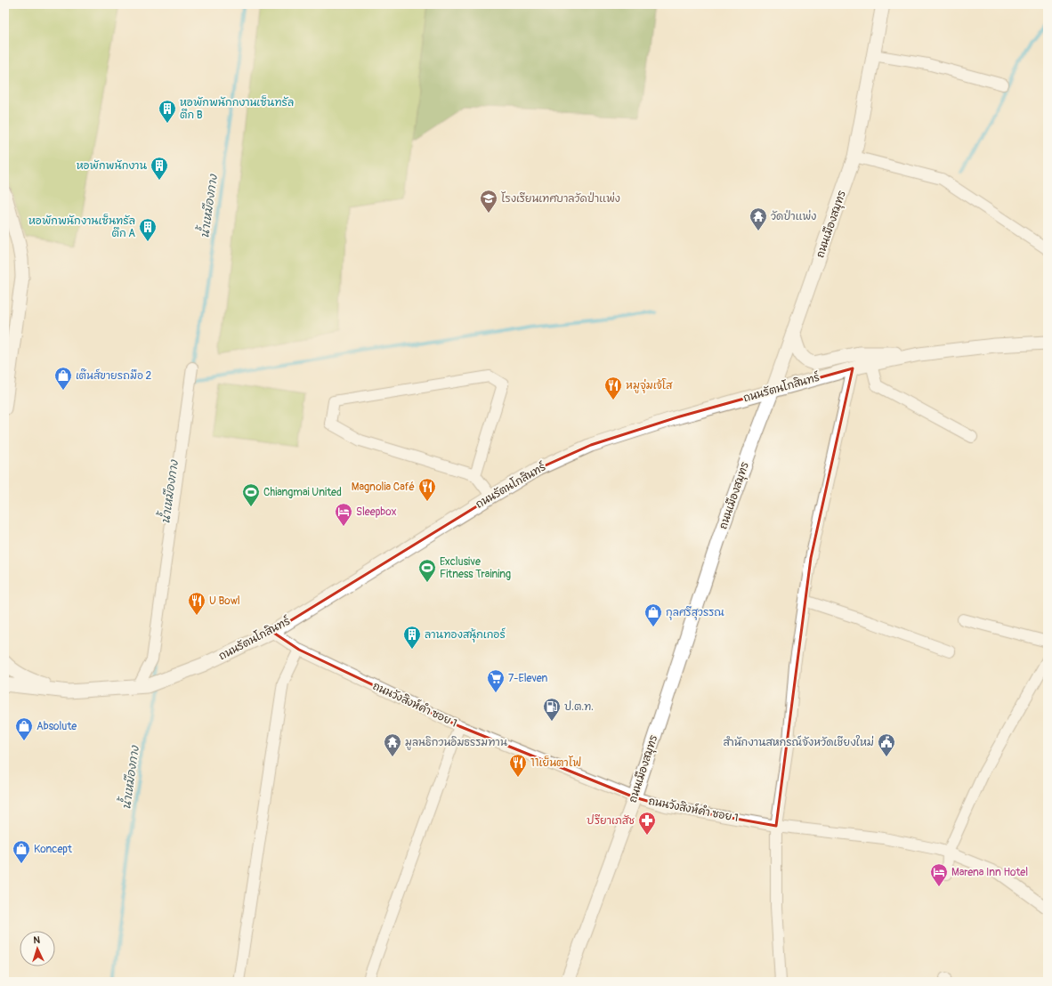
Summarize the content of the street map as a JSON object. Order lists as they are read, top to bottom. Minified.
{"streets":{"street":["ถนนเมืองสมุทร","ถนนรัตนโกสินทร์","ถนนวังสิงห์คำ ซอย 1"]},"crossings":[["ถนนเมืองสมุทร","ถนนรัตนโกสินทร์"],["ถนนเมืองสมุทร","ถนนวังสิงห์คำ ซอย 1"],["ถนนรัตนโกสินทร์","ถนนวังสิงห์คำ ซอย 1"]],"water":["น้ำเหมืองกาง"],"places":{"building":["หอพักพนักกงานเซ็นทรัล ตึก B","หอพักพนักงาน","หอพักพนักงานเซ็นทรัล ตึก A","ลานทองสนุ้กเกอร์"],"school or university":["โรงเรียนเทศบาลวัดป่าแพ่ง"],"temple":["วัดป่าแพ่ง","มูลนธิกวนอิมธรรมทาน"],"shop":["เต๊นส์ขายรถมือ 2","กุลศรีสุวรรณ","Absolute","Koncept"],"restaurant":["หมูจุ่มเจ้โส","Magnolia Café","U Bowl","11เย็นตาโฟ"],"sports":["Chiangmai United","Exclusive Fitness Training"],"hotel":["Sleepbox","Marena Inn Hotel"],"supermarket":["7-Eleven"],"fuel station":["ป.ต.ท."],"public building":["สำนักงานสหกรณ์จังหวัดเชียงใหม่"],"pharmacy":["ปรียาเภสัช"]},"north":"top"}
